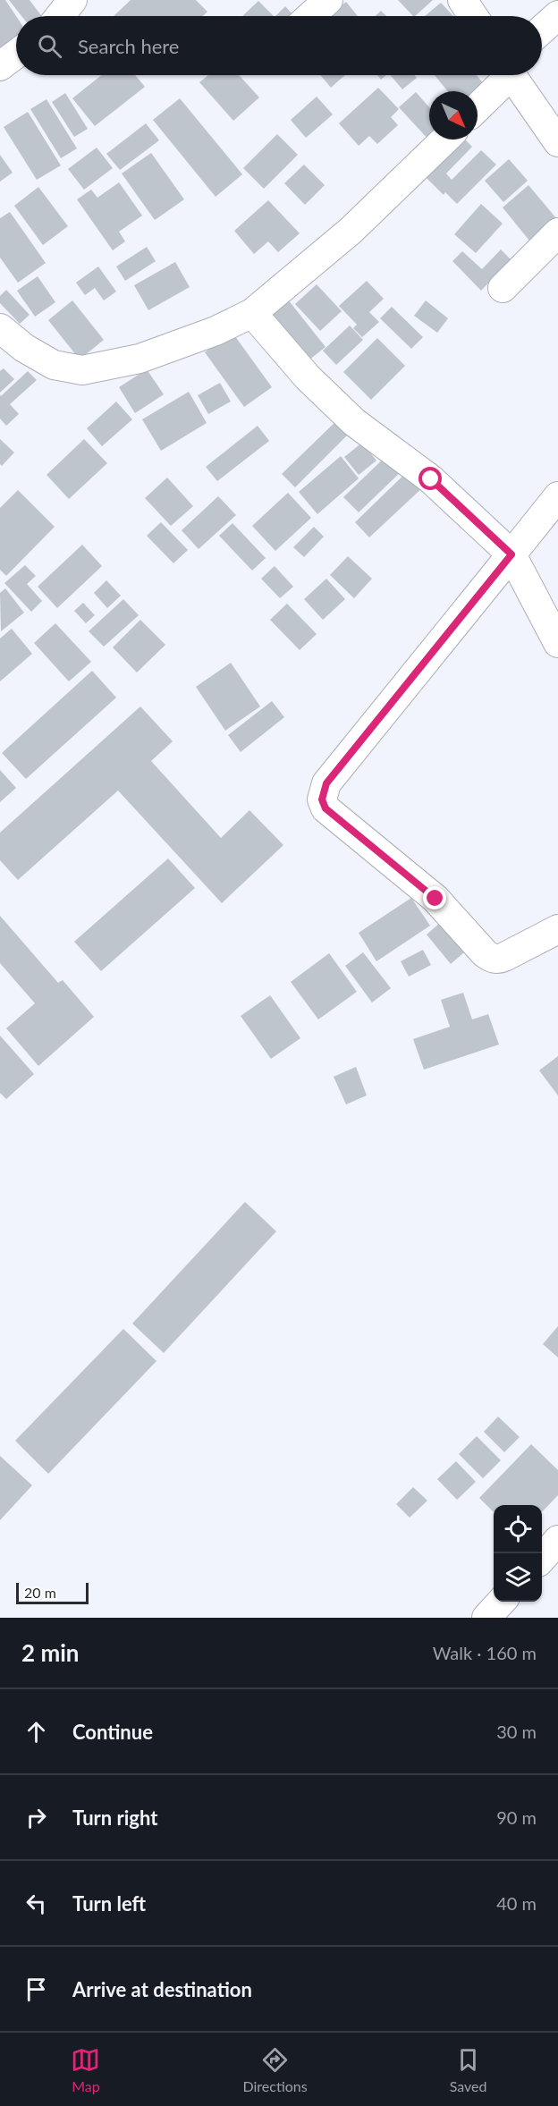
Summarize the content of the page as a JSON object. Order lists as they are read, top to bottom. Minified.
{"scale_bar":"20 m","north":"bottom right","page":{"search":"Search here","scale":"20 m","heading":["2 min","Walk · 160 m"],"list":[["Continue","30 m"],["Turn right","90 m"],["Turn left","40 m"],"Arrive at destination"],"nav":["Map","Directions","Saved"]}}
